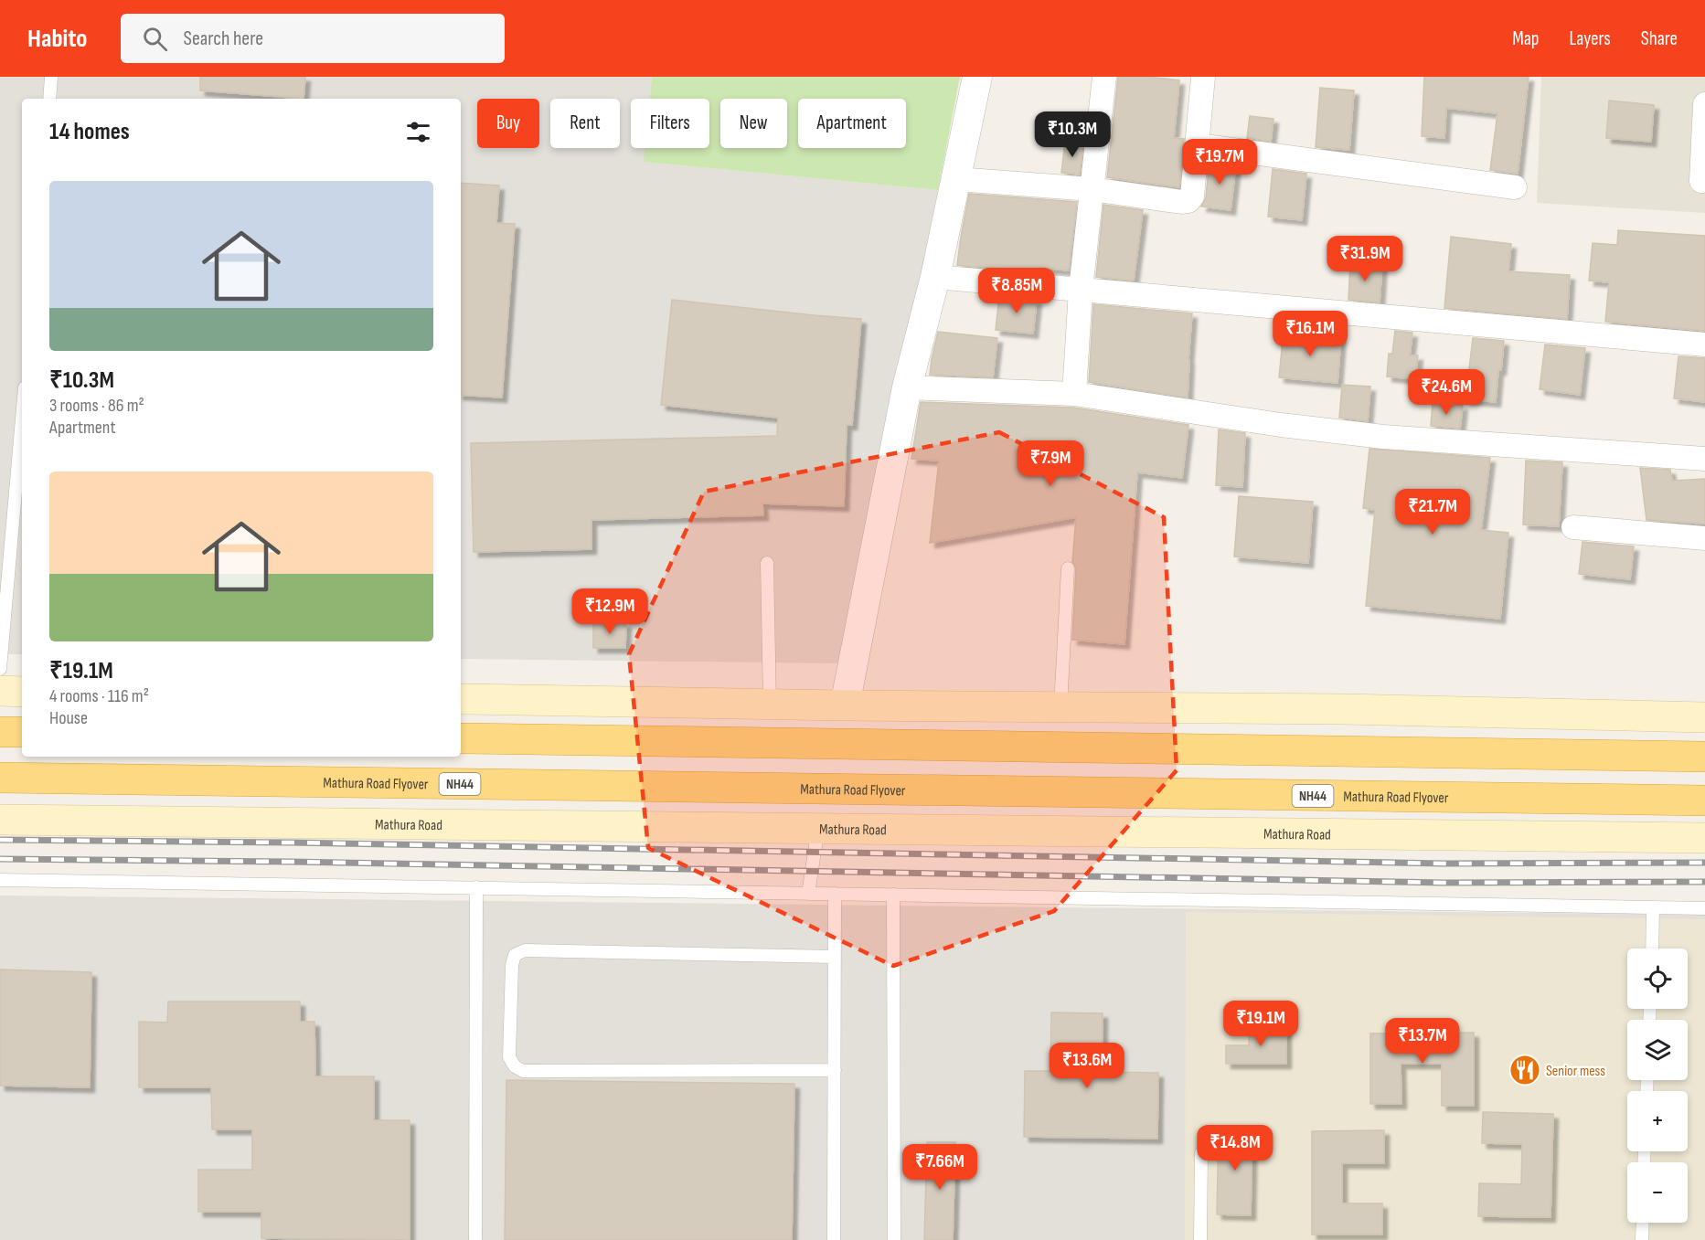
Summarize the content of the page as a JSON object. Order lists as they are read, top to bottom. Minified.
{"streets":{"highway":["Mathura Road Flyover","NH44"],"main road":["Mathura Road"]},"places":{"restaurant":["Senior mess"]},"page":{"header":"Habito","search":"Search here","nav":["Map","Layers","Share"],"chip":["Buy","Rent","Filters","New","Apartment"],"heading":"14 homes","price":["₹10.3M","₹19.7M","₹31.9M","₹8.85M","₹16.1M","₹24.6M","₹7.9M","₹21.7M","₹12.9M","₹19.1M","₹13.7M","₹13.6M","₹14.8M","₹7.66M"],"list":[{"name":"₹10.3M","note":"3 rooms · 86 m² · Apartment"},{"name":"₹19.1M","note":"4 rooms · 116 m² · House"}],"map_buttons":["+","−"]}}
